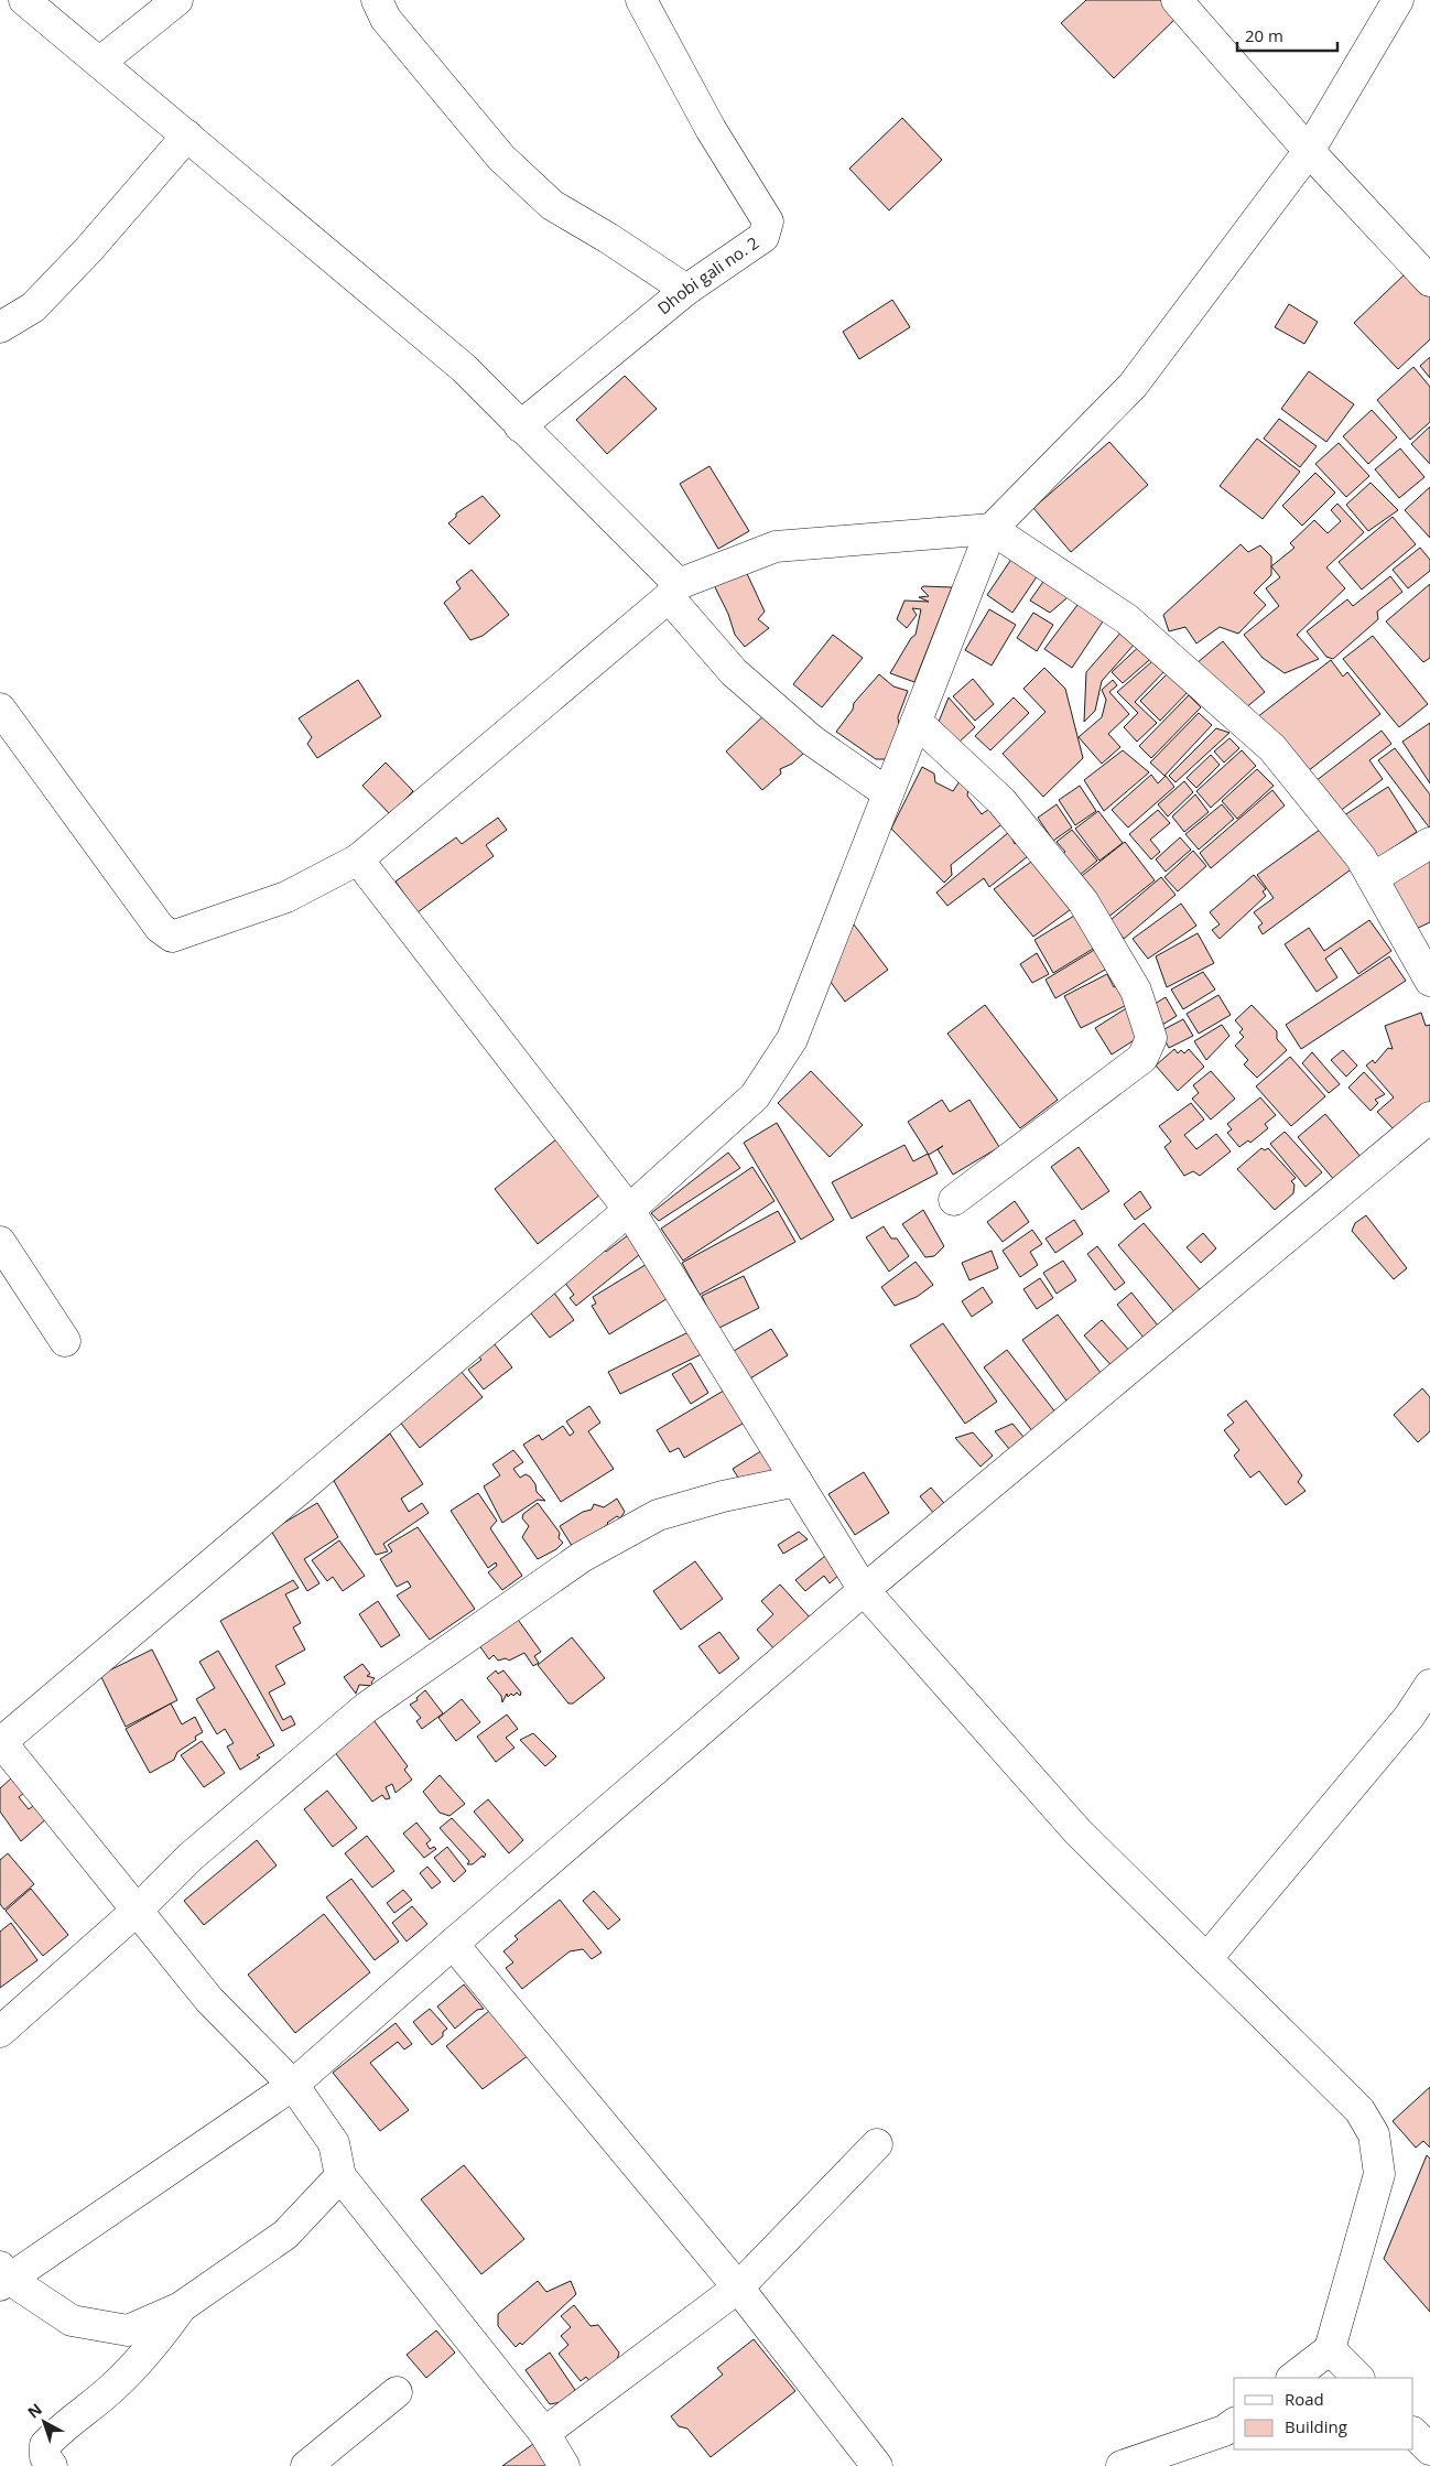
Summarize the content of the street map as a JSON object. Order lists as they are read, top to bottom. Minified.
{"streets":{"street":["Dhobi gali no. 2"]},"legend":["Road","Building"],"scale_bar":"20 m","north":"top left"}
